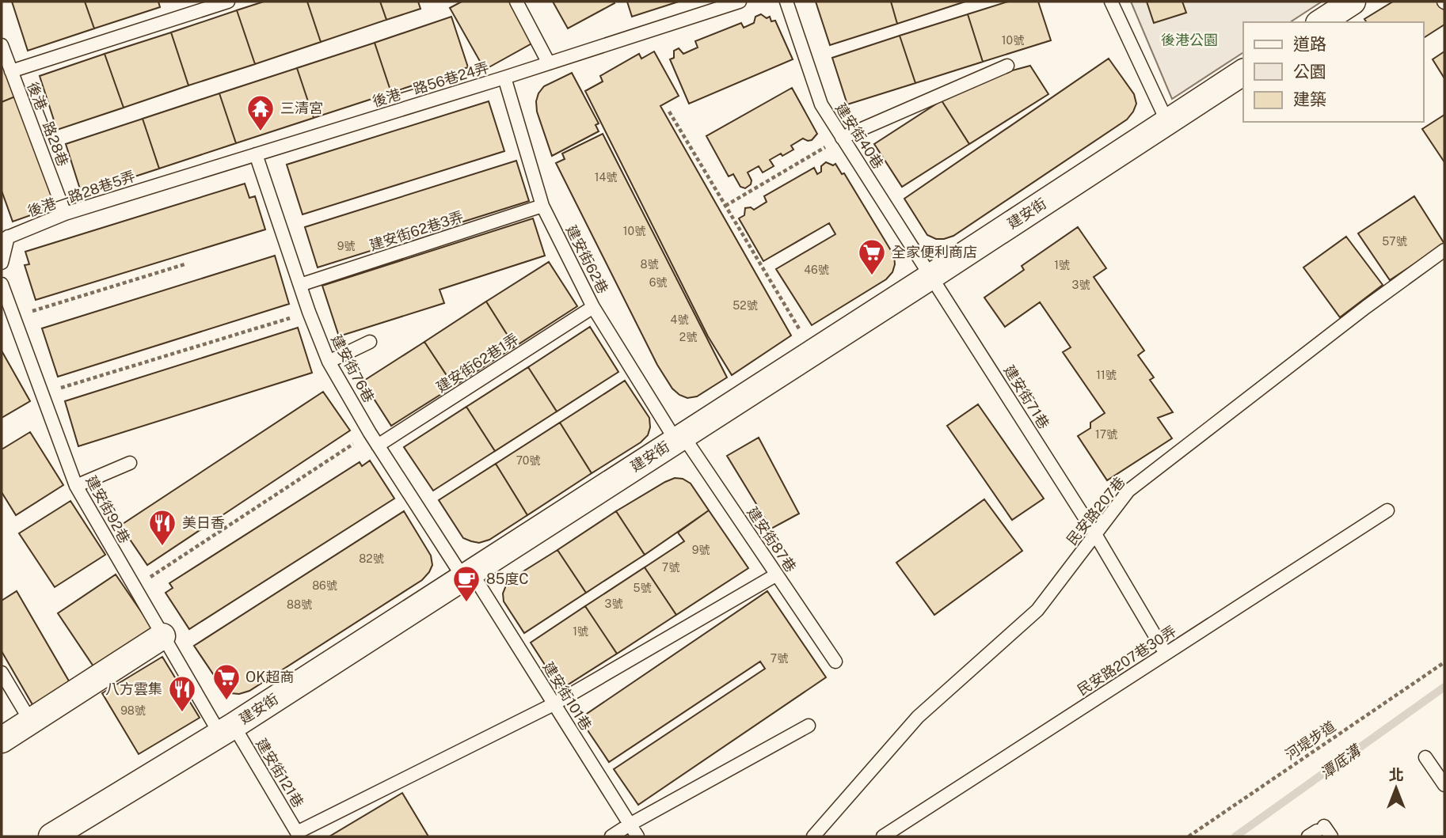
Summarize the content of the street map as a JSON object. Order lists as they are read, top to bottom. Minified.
{"streets":{"street":["建安街"],"lane":["後港一路56巷24弄","後港一路28巷","建安街40巷","後港一路28巷5弄","建安街62巷3弄","建安街62巷","建安街62巷1弄","建安街76巷","建安街71巷","建安街92巷","民安路207巷","建安街87巷","民安路207巷30弄","建安街101巷","建安街121巷"],"path":["河堤步道"]},"crossings":[["後港一路56巷24弄","後港一路28巷5弄"],["後港一路56巷24弄","建安街62巷"],["後港一路56巷24弄","建安街76巷"],["後港一路28巷","後港一路28巷5弄"],["建安街40巷","建安街"],["建安街40巷","建安街71巷"],["後港一路28巷5弄","建安街76巷"],["建安街","建安街62巷"],["建安街","建安街76巷"],["建安街","建安街71巷"],["建安街","建安街92巷"],["建安街","建安街87巷"],["建安街","建安街101巷"],["建安街","建安街121巷"],["建安街62巷3弄","建安街62巷"],["建安街62巷3弄","建安街76巷"],["建安街62巷","建安街62巷1弄"],["建安街62巷","建安街87巷"],["建安街62巷1弄","建安街76巷"],["建安街76巷","建安街101巷"],["建安街71巷","民安路207巷"],["建安街71巷","民安路207巷30弄"],["建安街92巷","建安街121巷"]],"water":["潭底溝"],"parks":["後港公園"],"places":{"temple":["三清宮"],"supermarket":["全家便利商店","OK超商"],"restaurant":["美日香","八方雲集"],"cafe":["85度C"]},"house_numbers":["10號","14號","10號","57號","9號","8號","1號","46號","6號","3號","52號","4號","2號","11號","17號","70號","9號","82號","7號","86號","5號","3號","88號","1號","7號","98號"],"legend":["道路","公園","建築"],"north":"top"}
